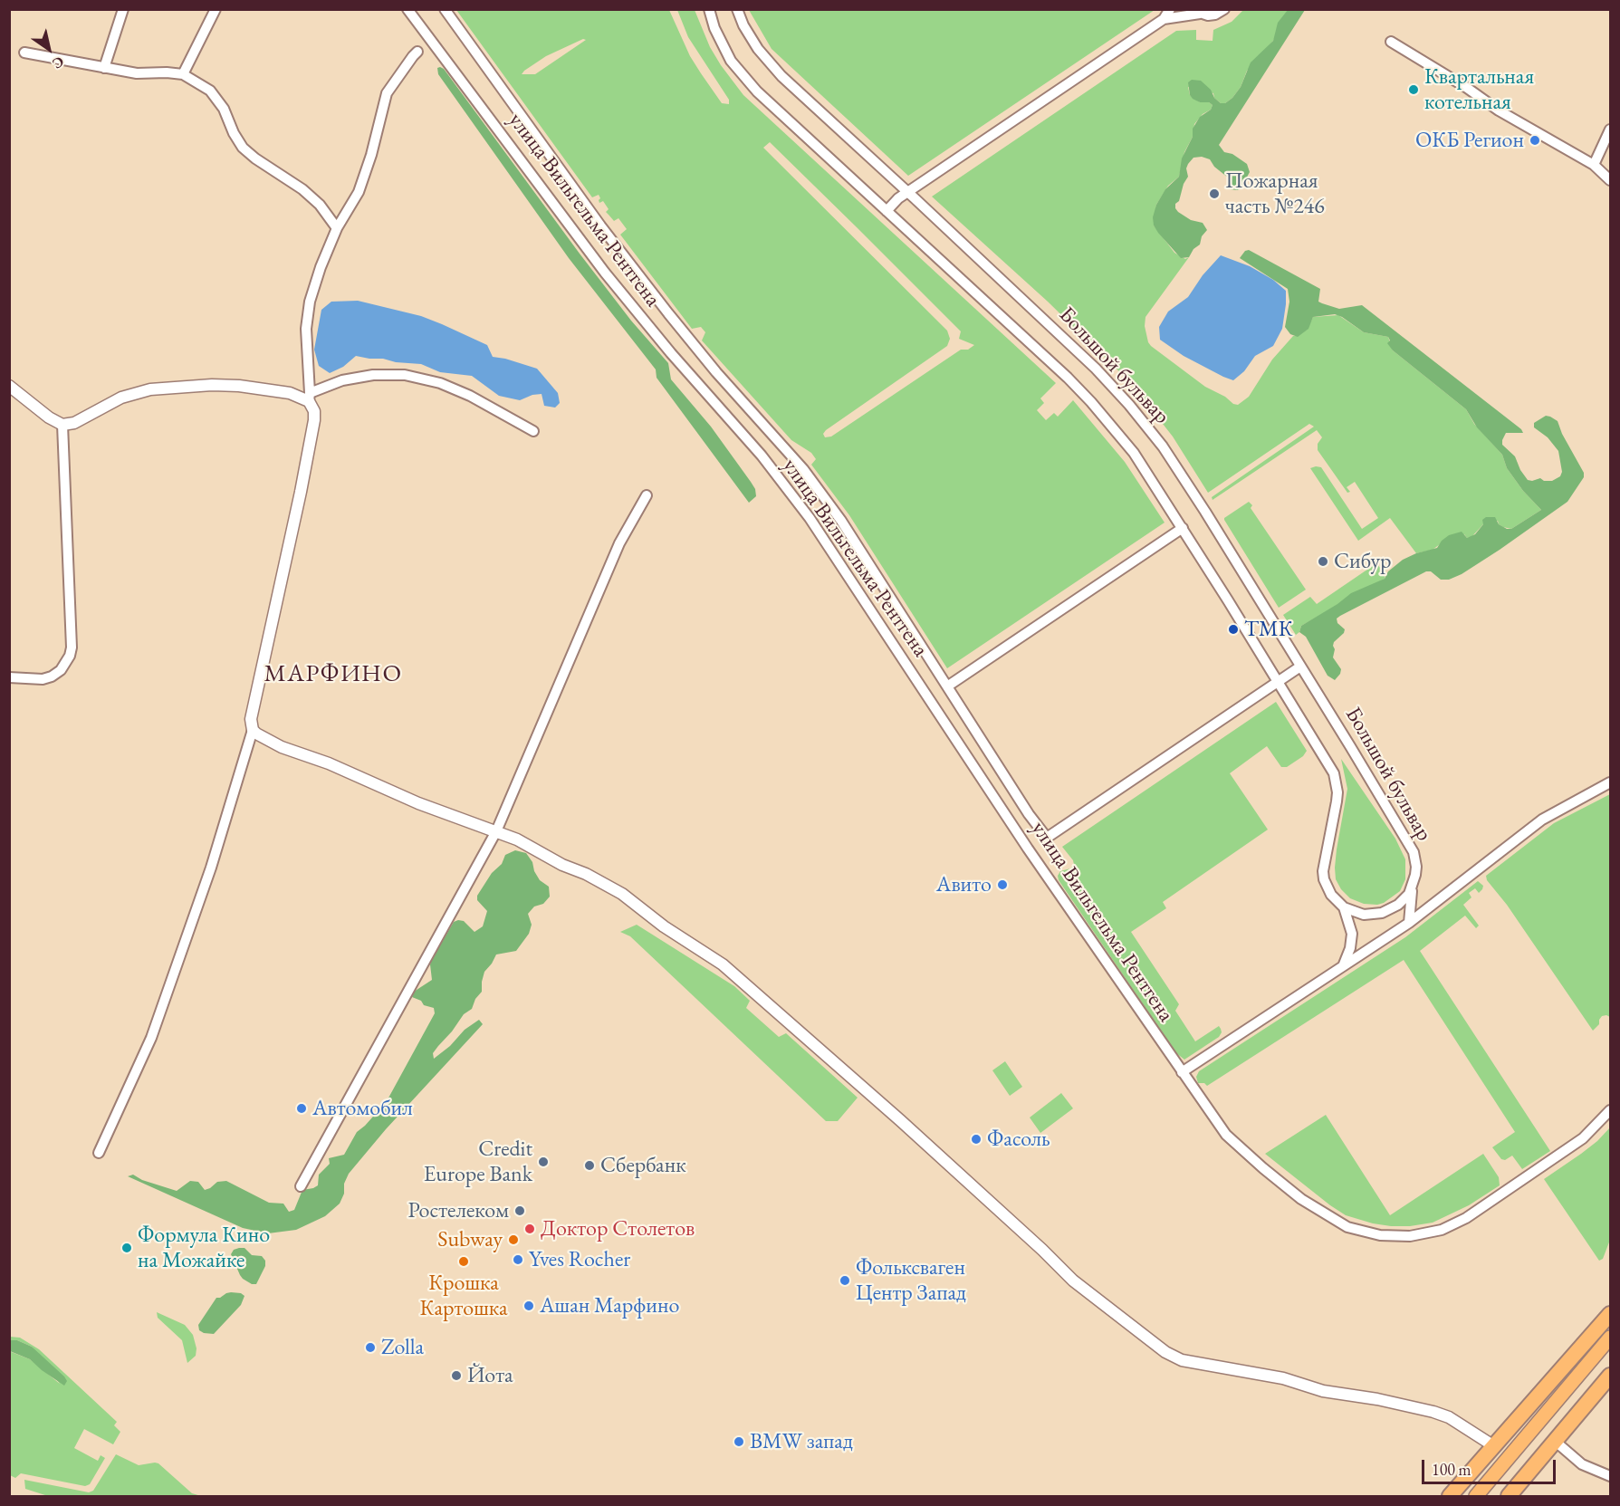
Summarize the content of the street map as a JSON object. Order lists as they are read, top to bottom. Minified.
{"streets":{"street":["улица Вильгельма Рентгена","Большой бульвар"]},"crossings":[["улица Вильгельма Рентгена","Большой бульвар"]],"districts":["МАРФИНО"],"places":["Квартальная котельная","ОКБ Регион","Пожарная часть №246","Сибур","ТМК","Авито","Автомобил","Фасоль","Credit Europe Bank","Сбербанк","Ростелеком","Доктор Столетов","Subway","Формула Кино на Можайке","Yves Rocher","Крошка Картошка","Фольксваген Центр Запад","Ашан Марфино","Zolla","Йота","BMW запад"],"scale_bar":"100 m","north":"bottom right"}
